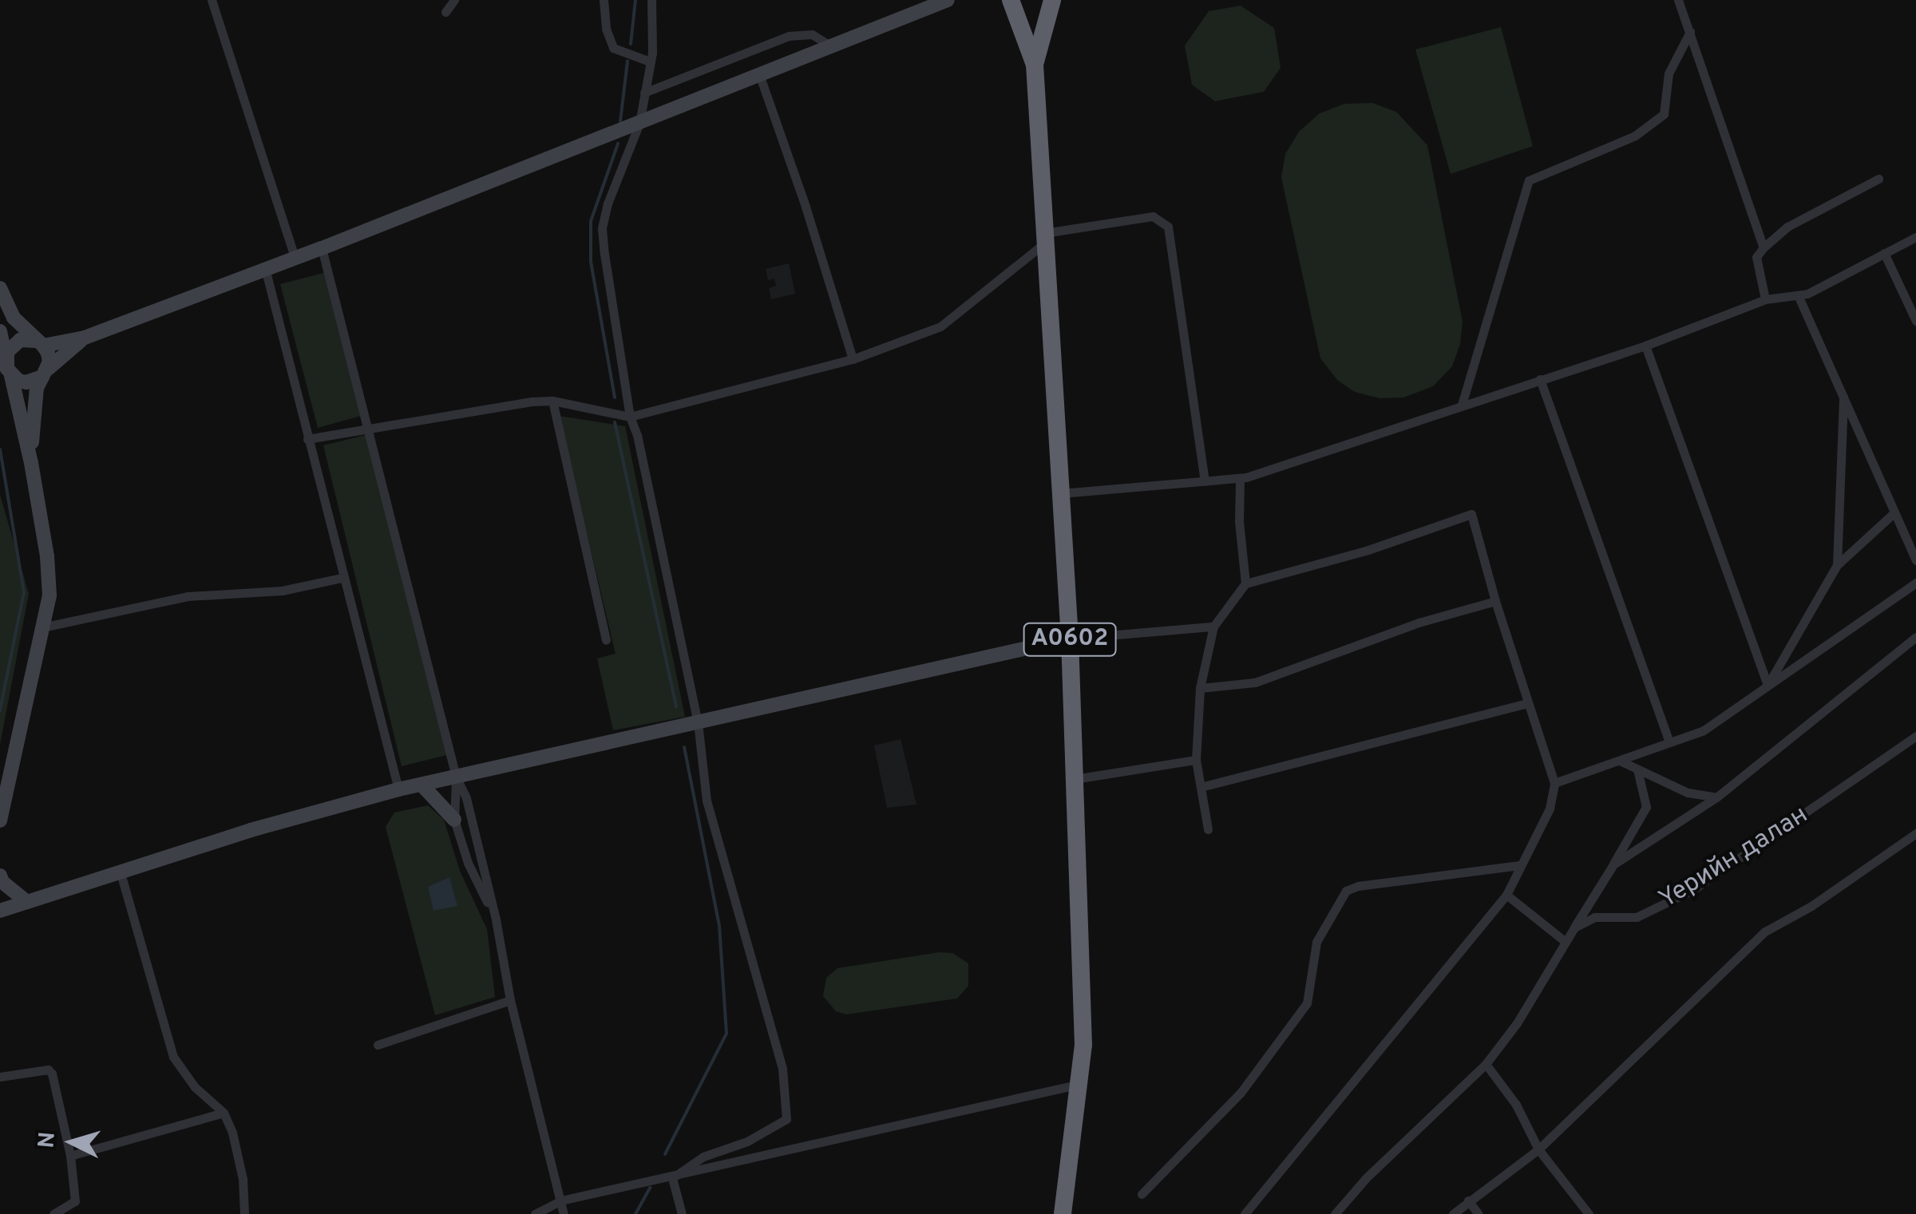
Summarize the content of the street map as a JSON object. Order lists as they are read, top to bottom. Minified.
{"streets":{"highway":["A0602"],"street":["Үерийн далан"]},"north":"left"}
